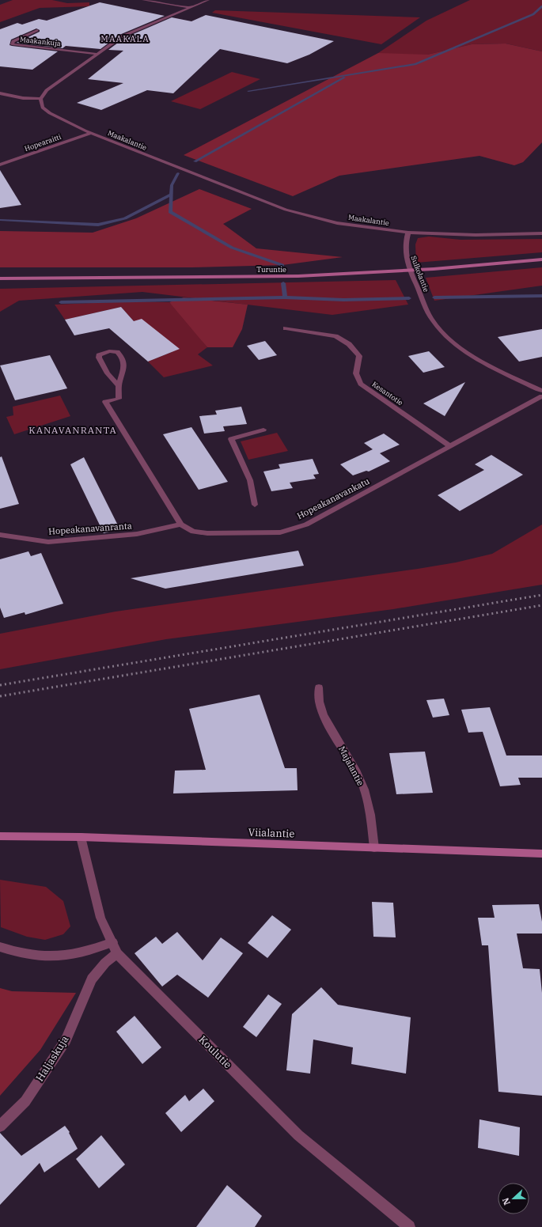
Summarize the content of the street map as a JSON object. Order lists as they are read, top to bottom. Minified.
{"streets":{"main road":["Turuntie","Viialantie"],"street":["Maakankuja","Maakalantie","Hopearaitti","Sulkolantie","Kesantotie","Hopeakanavankatu","Hopeakanavanranta","Majalantie","Koulutie","Haljaskuja"]},"crossings":[["Maakalantie","Hopearaitti"],["Maakalantie","Sulkolantie"],["Kesantotie","Hopeakanavankatu"],["Hopeakanavankatu","Hopeakanavanranta"],["Majalantie","Viialantie"],["Viialantie","Koulutie"],["Koulutie","Haljaskuja"]],"districts":["MAAKALA","KANAVANRANTA"],"north":"left"}
